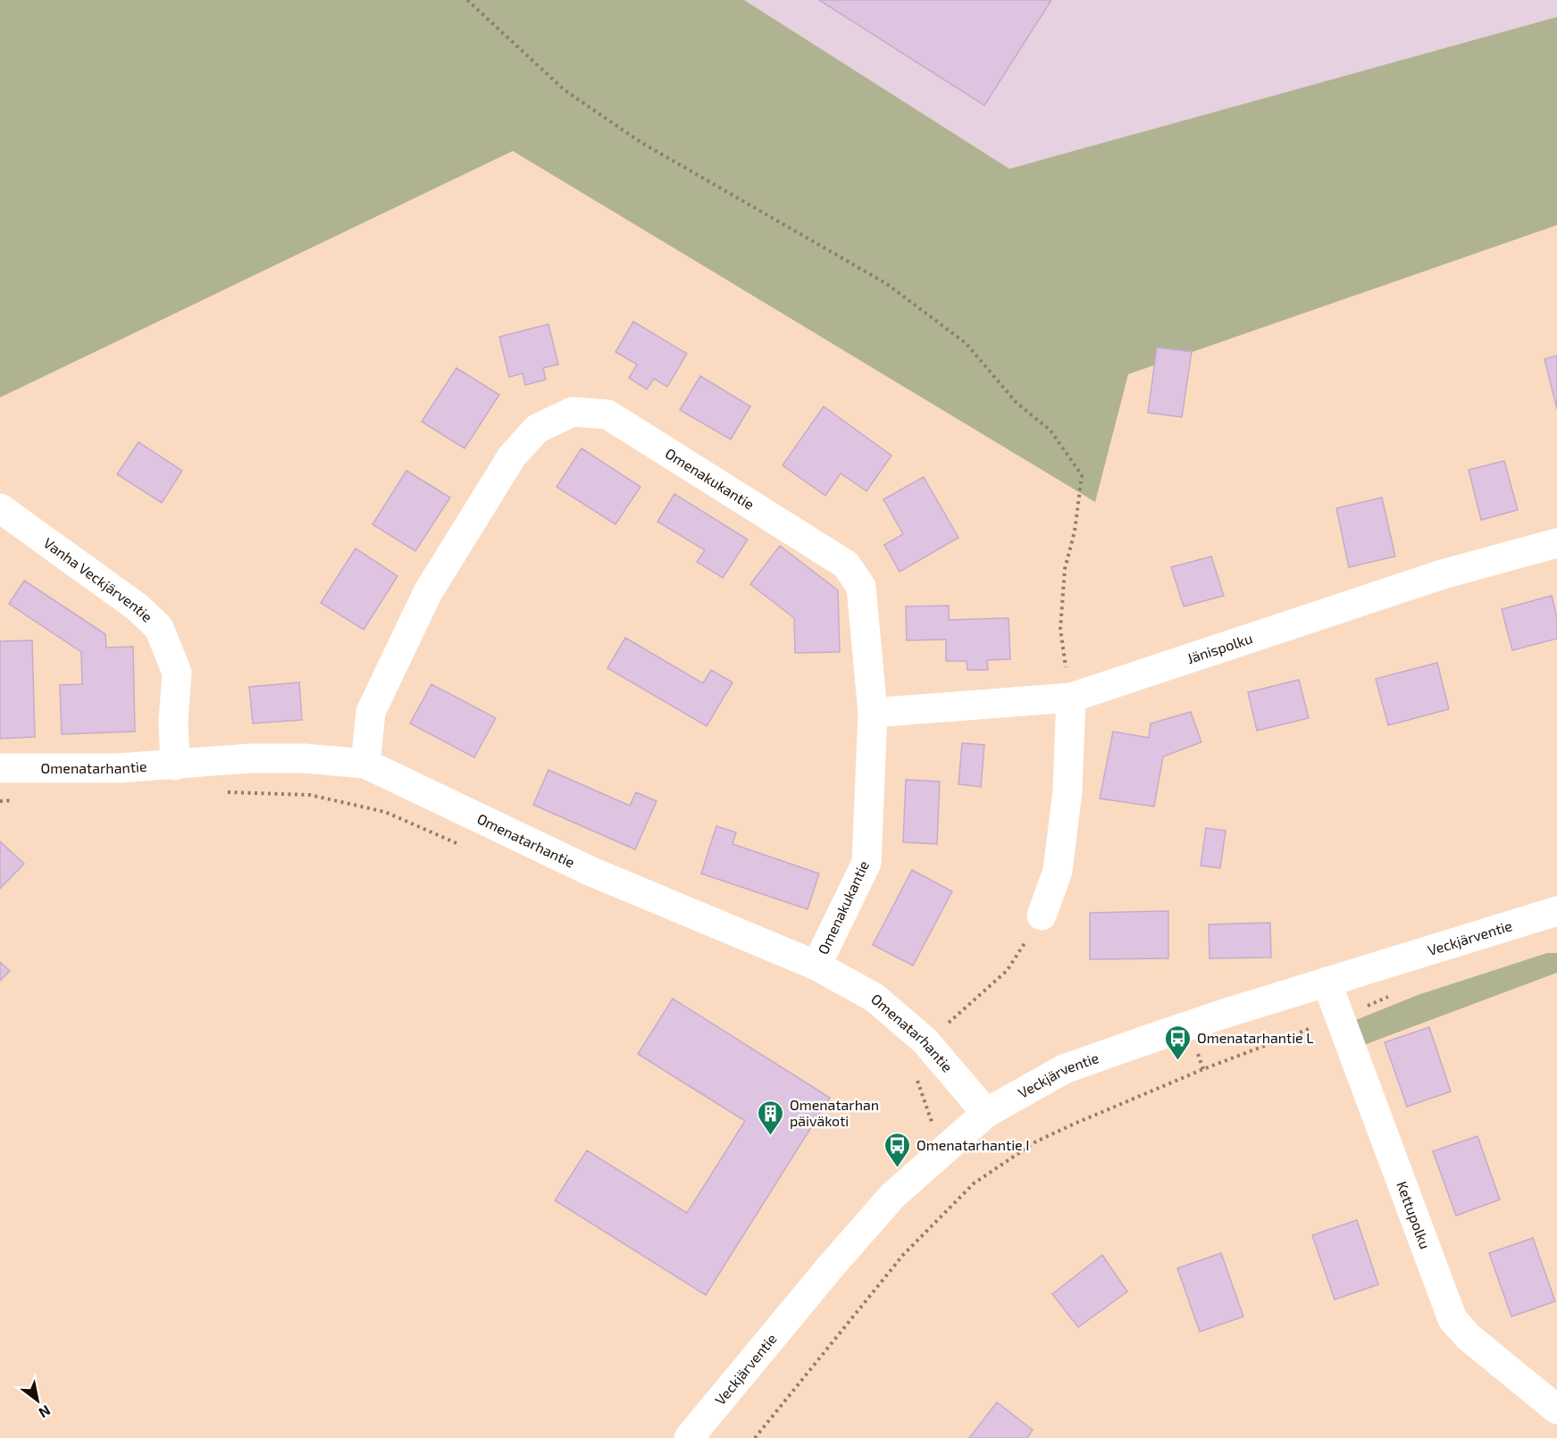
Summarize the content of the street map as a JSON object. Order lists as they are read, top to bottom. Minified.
{"streets":{"street":["Omenakukantie","Vanha Veckjärventie","Jänispolku","Omenatarhantie","Veckjärventie","Kettupolku"]},"crossings":[["Omenakukantie","Jänispolku"],["Omenakukantie","Omenatarhantie"],["Vanha Veckjärventie","Omenatarhantie"],["Omenatarhantie","Veckjärventie"],["Veckjärventie","Kettupolku"]],"places":{"bus stop":["Omenatarhantie L","Omenatarhantie I"],"building":["Omenatarhan päiväkoti"]},"north":"bottom right"}
